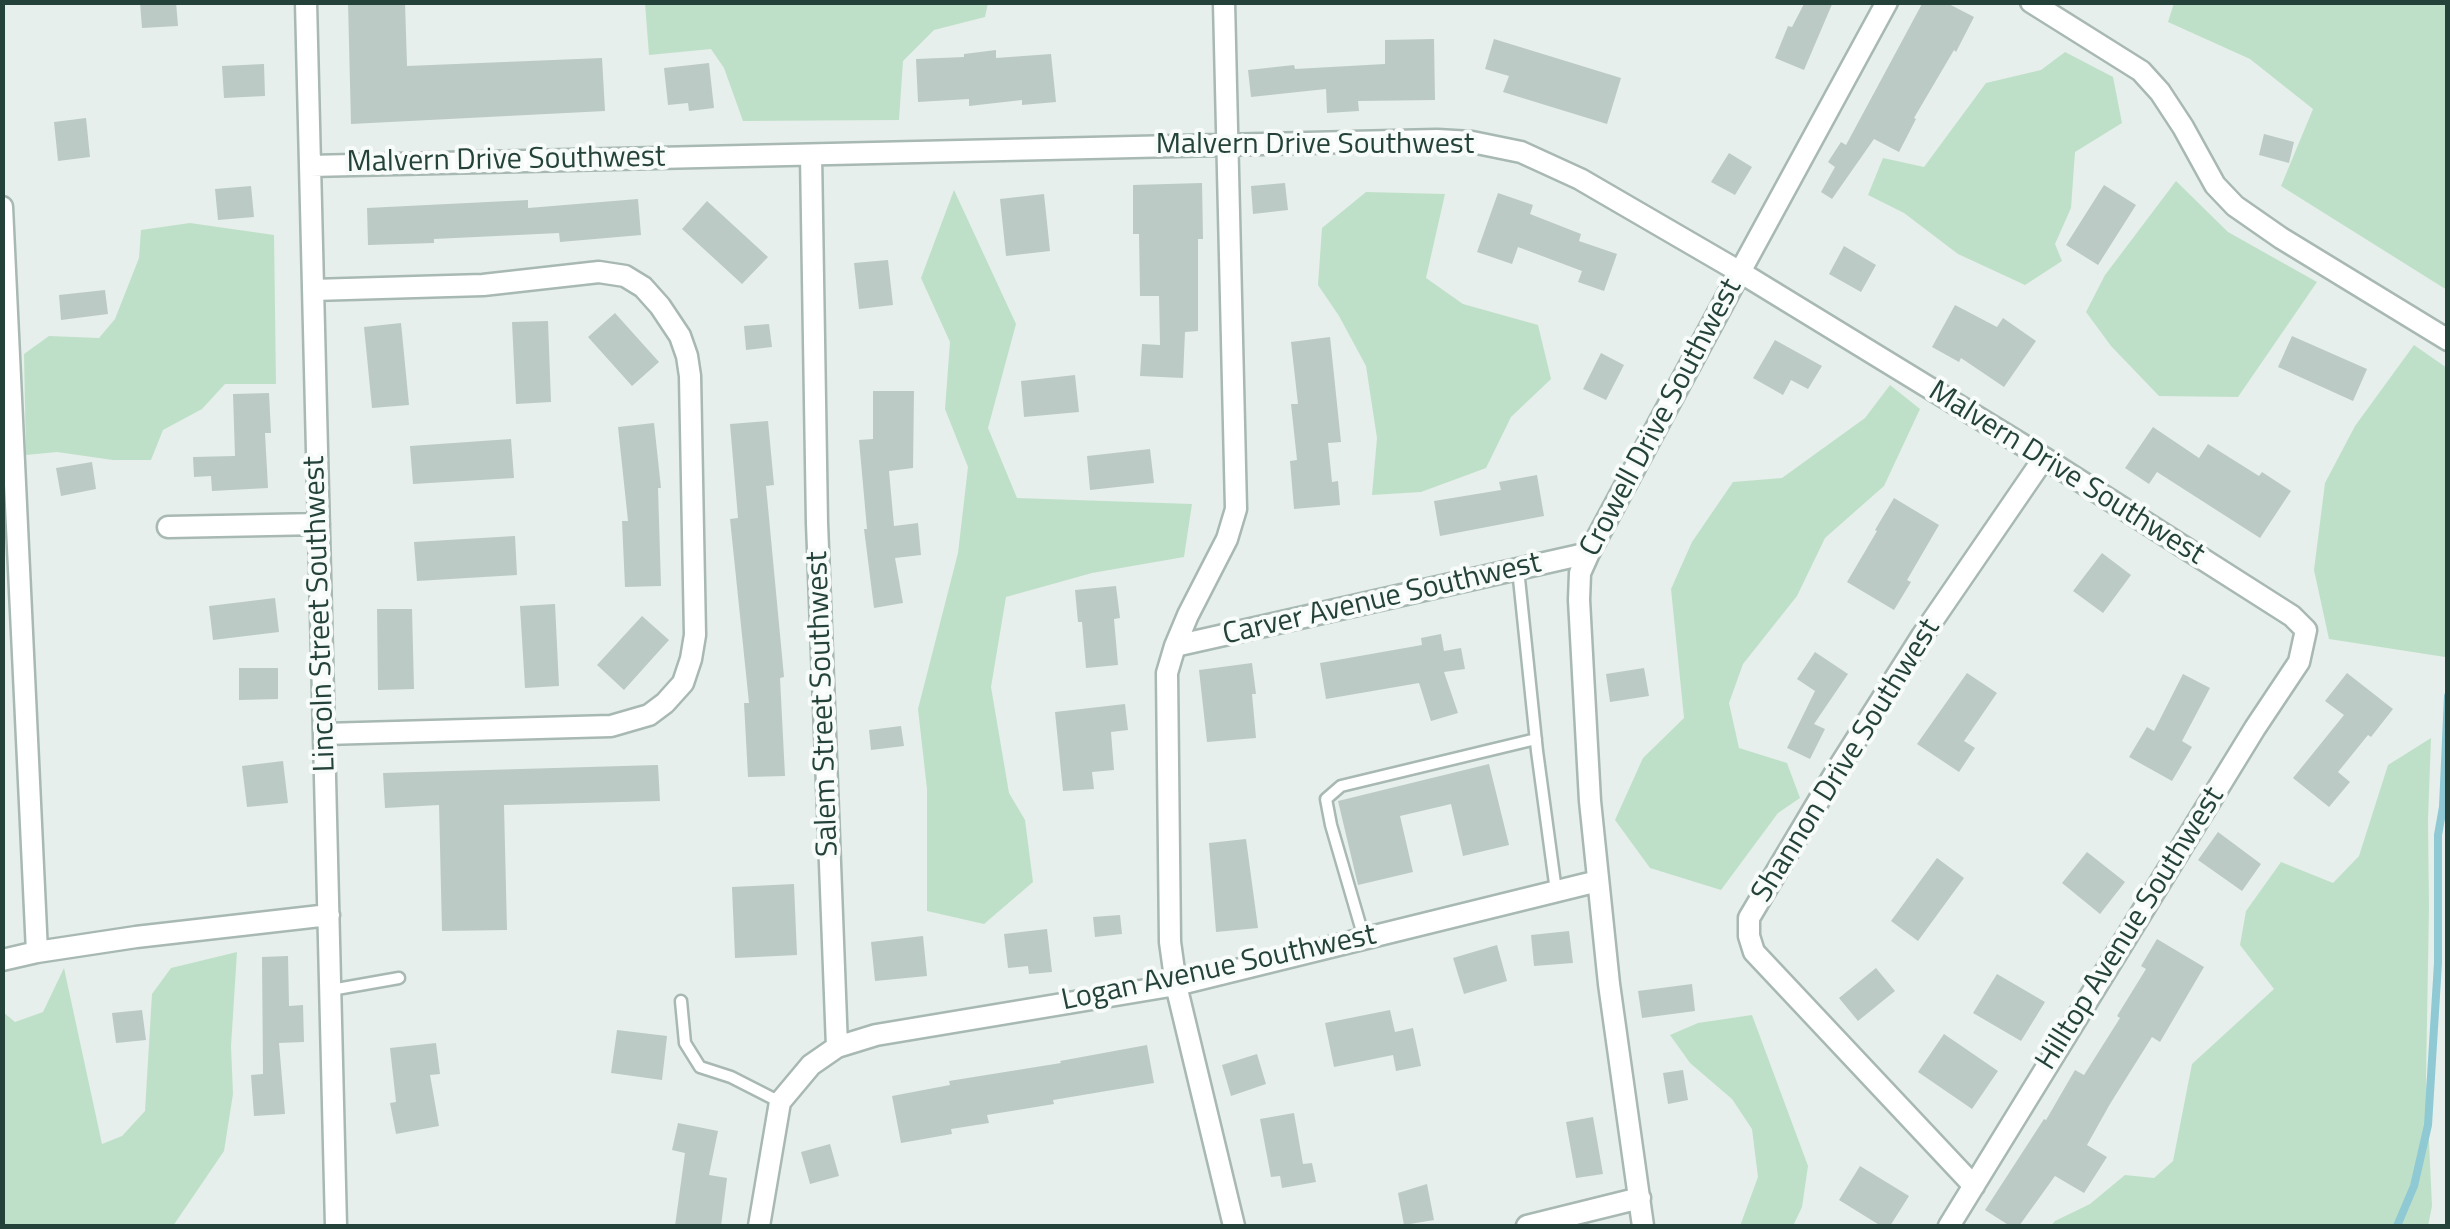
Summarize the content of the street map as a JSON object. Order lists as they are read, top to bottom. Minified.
{"streets":{"street":["Malvern Drive Southwest","Crowell Drive Southwest","Carver Avenue Southwest","Lincoln Street Southwest","Salem Street Southwest","Shannon Drive Southwest","Hilltop Avenue Southwest","Logan Avenue Southwest"]},"crossings":[["Malvern Drive Southwest","Crowell Drive Southwest"],["Malvern Drive Southwest","Lincoln Street Southwest"],["Malvern Drive Southwest","Salem Street Southwest"],["Malvern Drive Southwest","Shannon Drive Southwest"],["Malvern Drive Southwest","Hilltop Avenue Southwest"],["Crowell Drive Southwest","Carver Avenue Southwest"],["Crowell Drive Southwest","Logan Avenue Southwest"],["Salem Street Southwest","Logan Avenue Southwest"],["Shannon Drive Southwest","Hilltop Avenue Southwest"]]}
